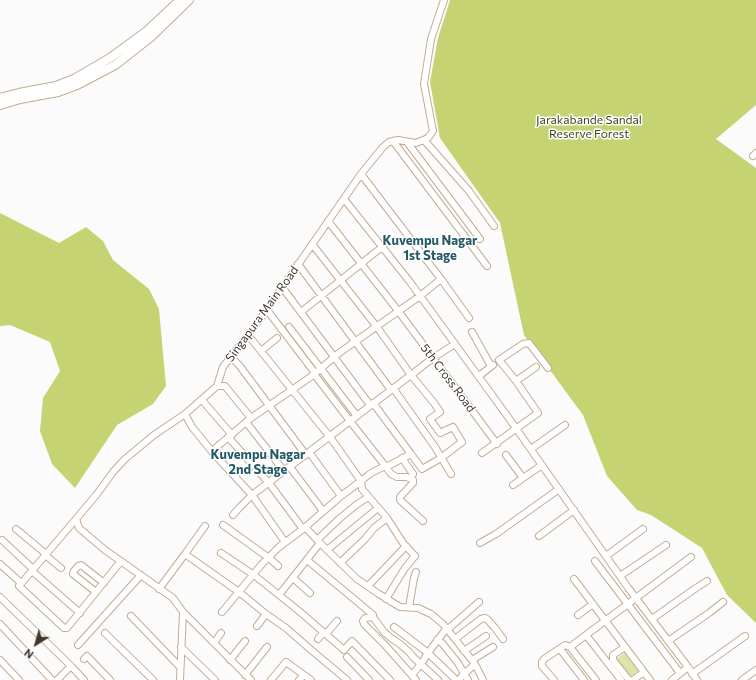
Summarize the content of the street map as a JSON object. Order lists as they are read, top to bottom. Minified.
{"streets":{"street":["Singapura Main Road","5th Cross Road"]},"crossings":[["Singapura Main Road","5th Cross Road"]],"districts":["Kuvempu Nagar 1st Stage","Kuvempu Nagar 2nd Stage"],"parks":["Jarakabande Sandal Reserve Forest"],"north":"bottom left"}
